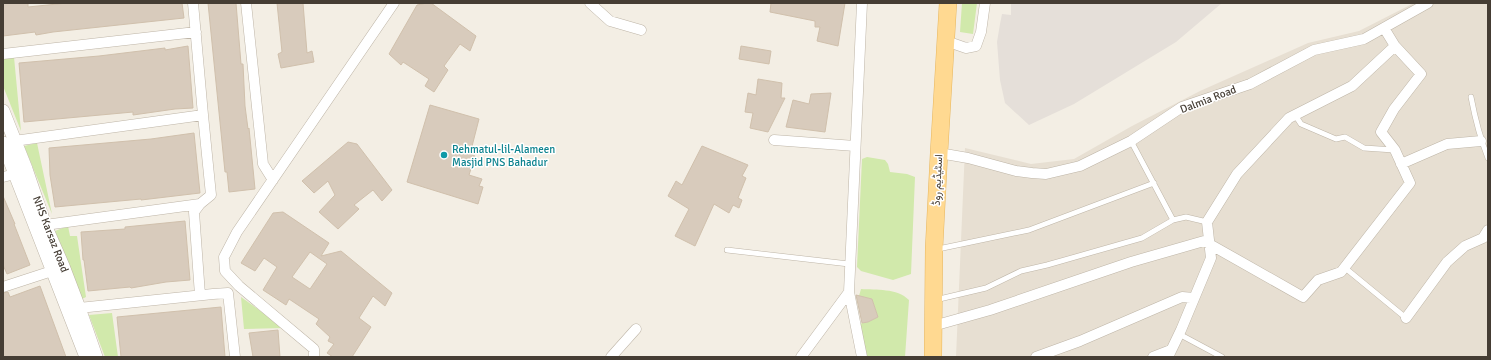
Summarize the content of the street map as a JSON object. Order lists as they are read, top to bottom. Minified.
{"streets":{"main road":["اسٹیڈیم روڈ"],"street":["Dalmia Road","NHS Karsaz Road"]},"crossings":[["Dalmia Road","اسٹیڈیم روڈ"]],"places":["Rehmatul-lil-Alameen Masjid PNS Bahadur"]}
